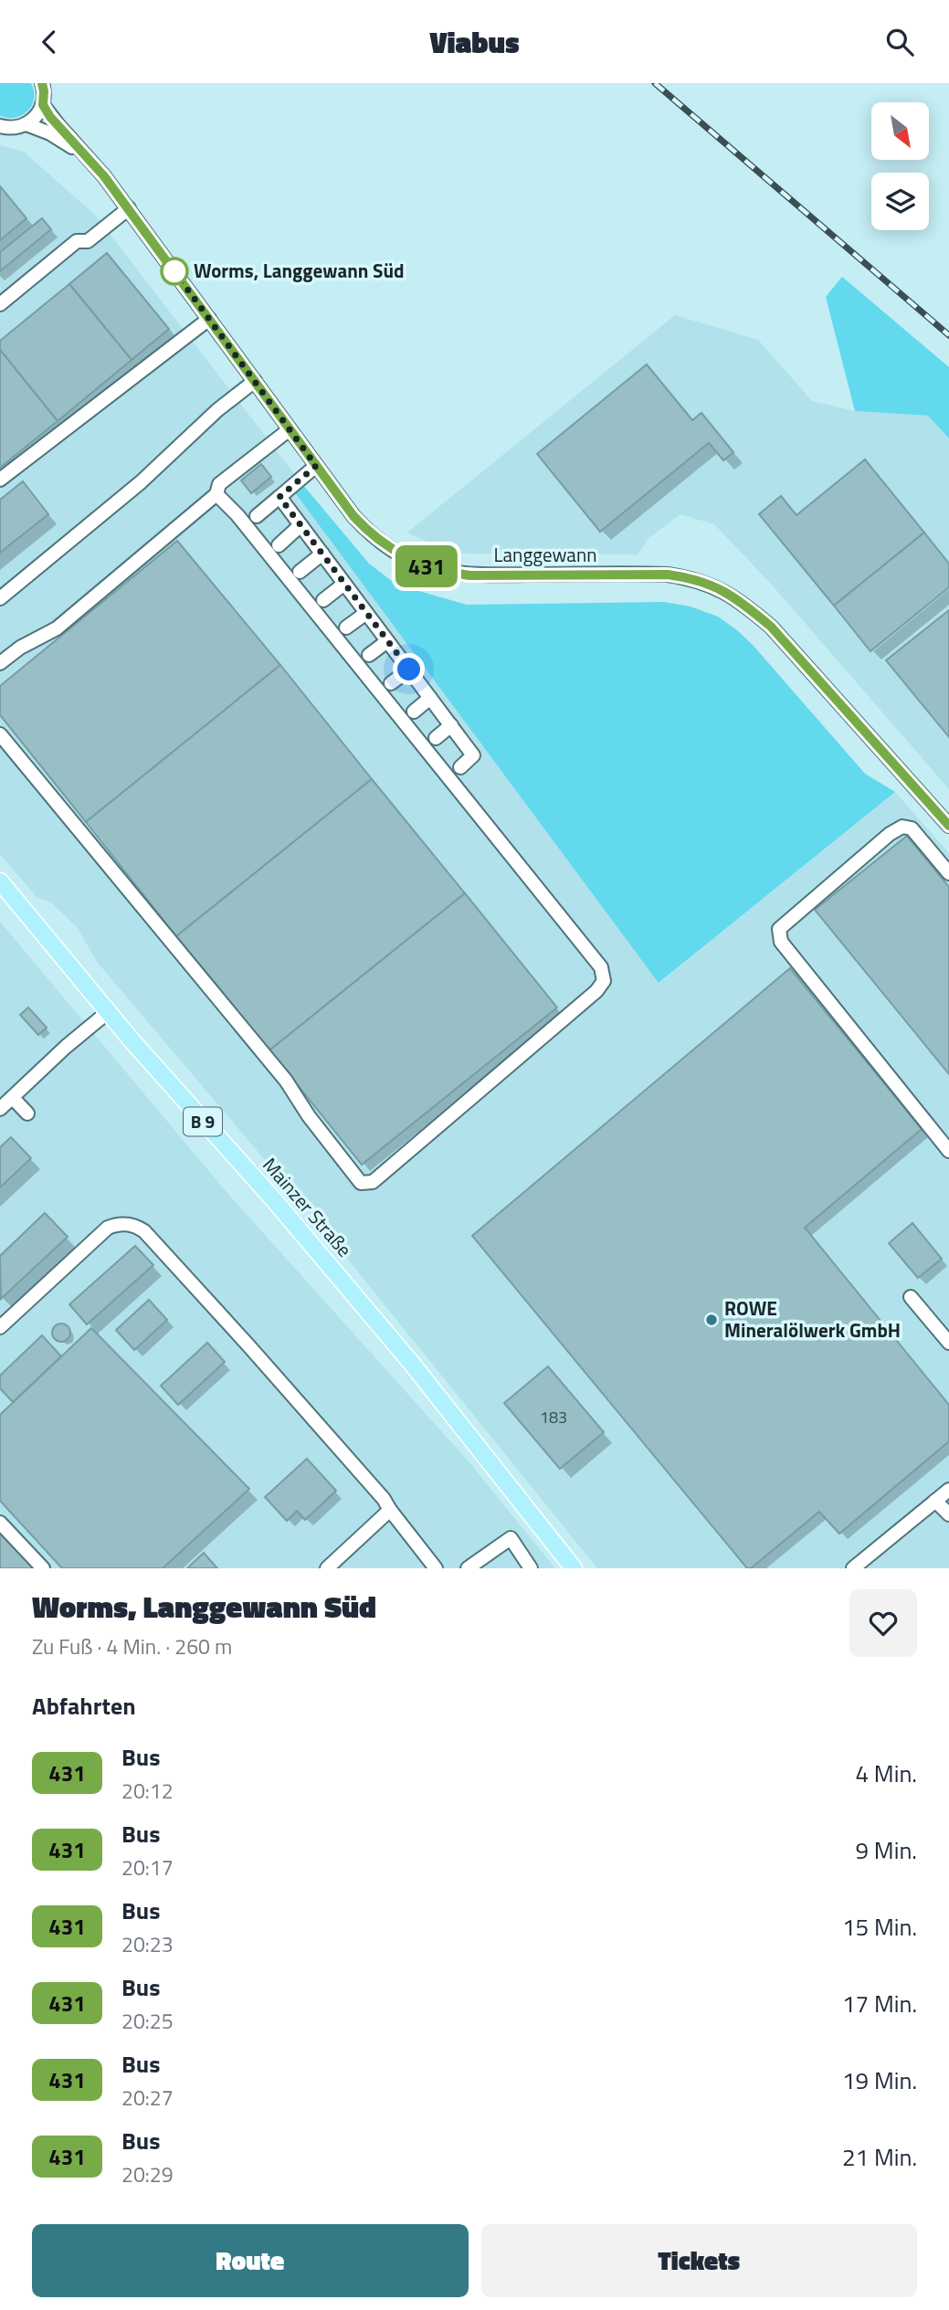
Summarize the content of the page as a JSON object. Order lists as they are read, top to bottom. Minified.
{"streets":{"main road":["B 9","Mainzer Straße"],"street":["Langgewann"]},"places":["Worms, Langgewann Süd","ROWE Mineralölwerk GmbH"],"lines":["bus line 431"],"house_numbers":["183"],"north":"bottom right","page":{"header":"Viabus","on_map":"431","heading":[["Worms, Langgewann Süd","Zu Fuß · 4 Min. · 260 m"],"Abfahrten"],"list":[{"mark":"431","name":"Bus","note":"20:12","value":"4 Min."},{"mark":"431","name":"Bus","note":"20:17","value":"9 Min."},{"mark":"431","name":"Bus","note":"20:23","value":"15 Min."},{"mark":"431","name":"Bus","note":"20:25","value":"17 Min."},{"mark":"431","name":"Bus","note":"20:27","value":"19 Min."},{"mark":"431","name":"Bus","note":"20:29","value":"21 Min."}],"buttons":["Route","Tickets"]}}
